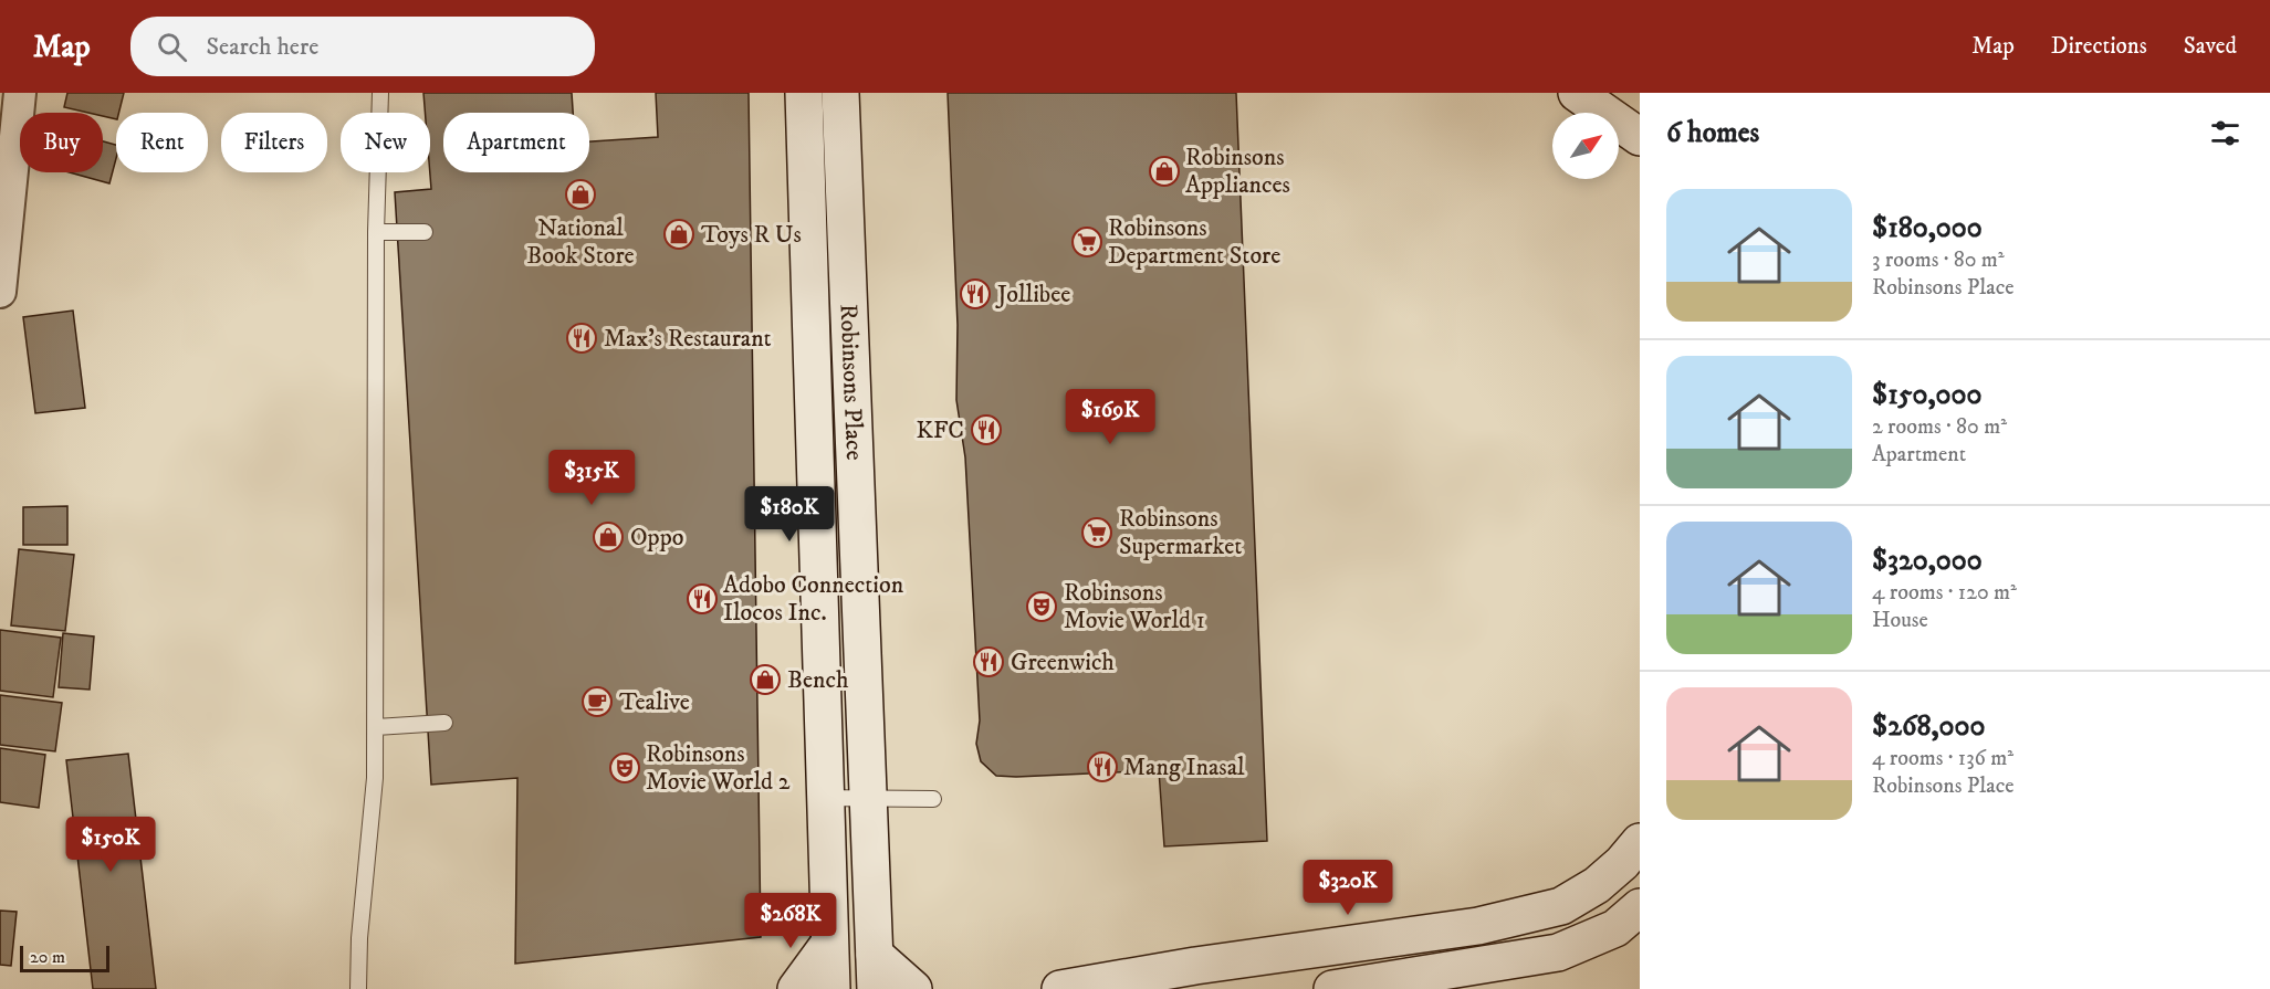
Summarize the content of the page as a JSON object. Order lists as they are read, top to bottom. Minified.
{"streets":{"street":["Robinsons Place"]},"places":{"shop":["Robinsons Appliances","National Book Store","Toys R Us","Oppo","Bench"],"supermarket":["Robinsons Department Store","Robinsons Supermarket"],"restaurant":["Jollibee","Max's Restaurant","KFC","Adobo Connection Ilocos Inc.","Greenwich","Mang Inasal"],"theatre":["Robinsons Movie World 1","Robinsons Movie World 2"],"cafe":["Tealive"]},"scale_bar":"20 m","north":"top right","page":{"header":"Map","search":"Search here","nav":["Map","Directions","Saved"],"heading":"6 homes","chip":["Buy","Rent","Filters","New","Apartment"],"list":[{"name":"$180,000","note":"3 rooms · 80 m² · Robinsons Place"},{"name":"$150,000","note":"2 rooms · 80 m² · Apartment"},{"name":"$320,000","note":"4 rooms · 120 m² · House"},{"name":"$268,000","note":"4 rooms · 136 m² · Robinsons Place"}],"price":["$169K","$315K","$180K","$150K","$320K","$268K"],"scale":"20 m"}}
